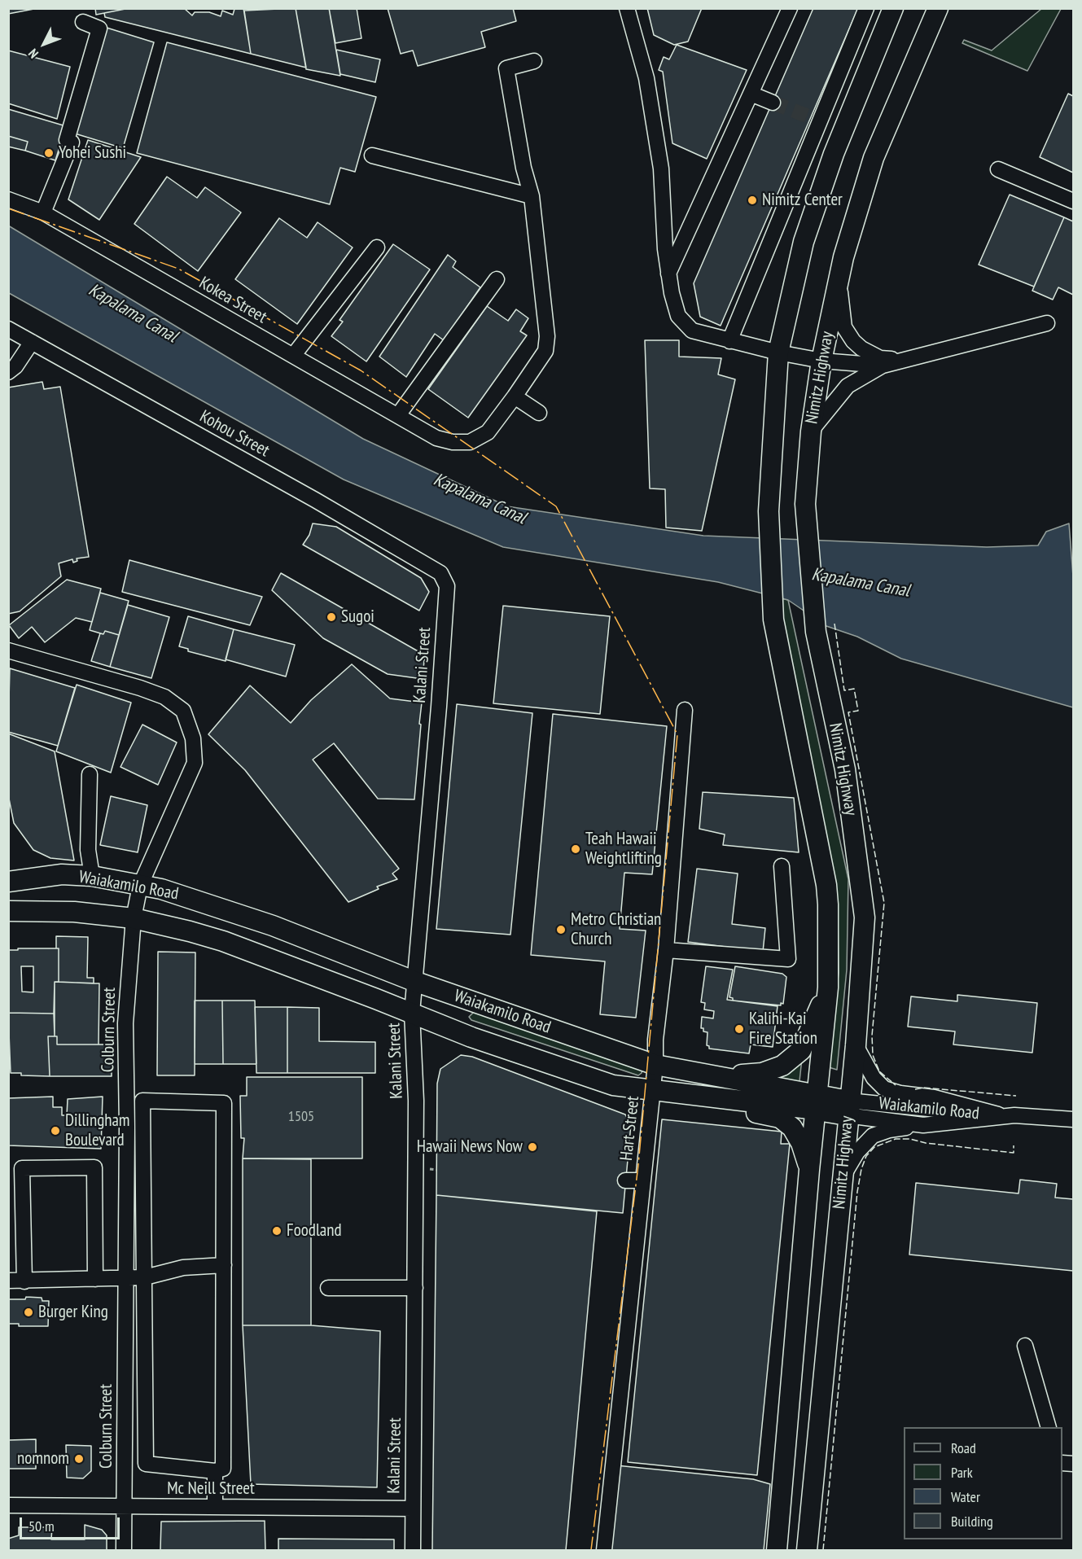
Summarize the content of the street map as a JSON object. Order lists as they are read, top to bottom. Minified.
{"streets":{"main road":["Nimitz Highway","Waiakamilo Road"],"street":["Kokea Street","Kohou Street","Kalani Street","Colburn Street","Hart Street","Mc Neill Street"]},"crossings":[["Nimitz Highway","Waiakamilo Road"],["Kohou Street","Kalani Street"],["Kalani Street","Waiakamilo Road"],["Kalani Street","Mc Neill Street"],["Waiakamilo Road","Colburn Street"],["Waiakamilo Road","Hart Street"],["Colburn Street","Mc Neill Street"]],"water":["Kapalama Canal"],"places":["Yohei Sushi","Nimitz Center","Sugoi","Teah Hawaii Weightlifting","Metro Christian Church","Kalihi-Kai Fire Station","Dillingham Boulevard","Hawaii News Now","Foodland","Burger King","nomnom"],"house_numbers":["1505"],"legend":["Road","Park","Water","Building"],"scale_bar":"50 m","north":"bottom left"}
